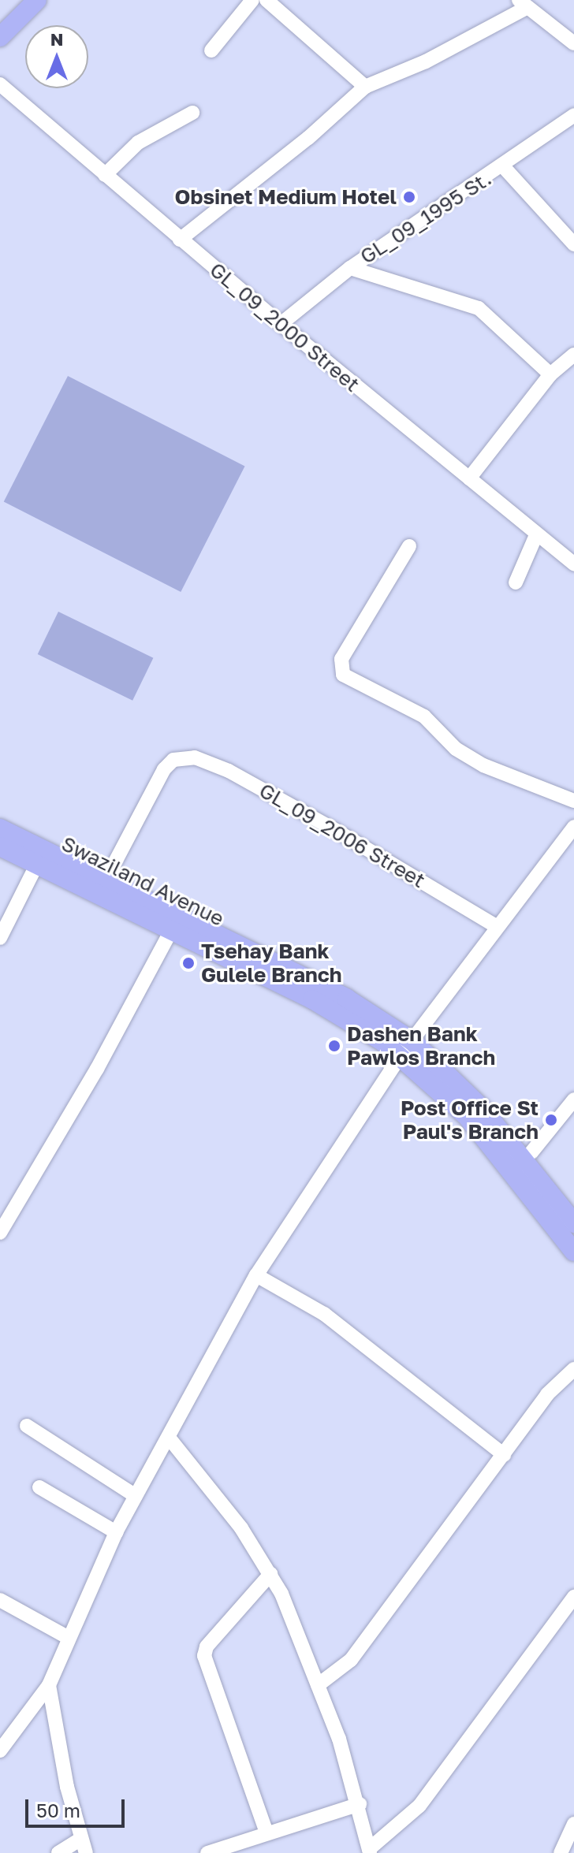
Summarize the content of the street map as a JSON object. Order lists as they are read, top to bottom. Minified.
{"streets":{"main road":["Swaziland Avenue"],"street":["GL_09_1995 St.","GL_09_2000 Street","GL_09_2006 Street"]},"crossings":[["GL_09_1995 St.","GL_09_2000 Street"]],"places":["Obsinet Medium Hotel","Tsehay Bank Gulele Branch","Dashen Bank Pawlos Branch","Post Office St Paul's Branch"],"scale_bar":"50 m","north":"top"}
